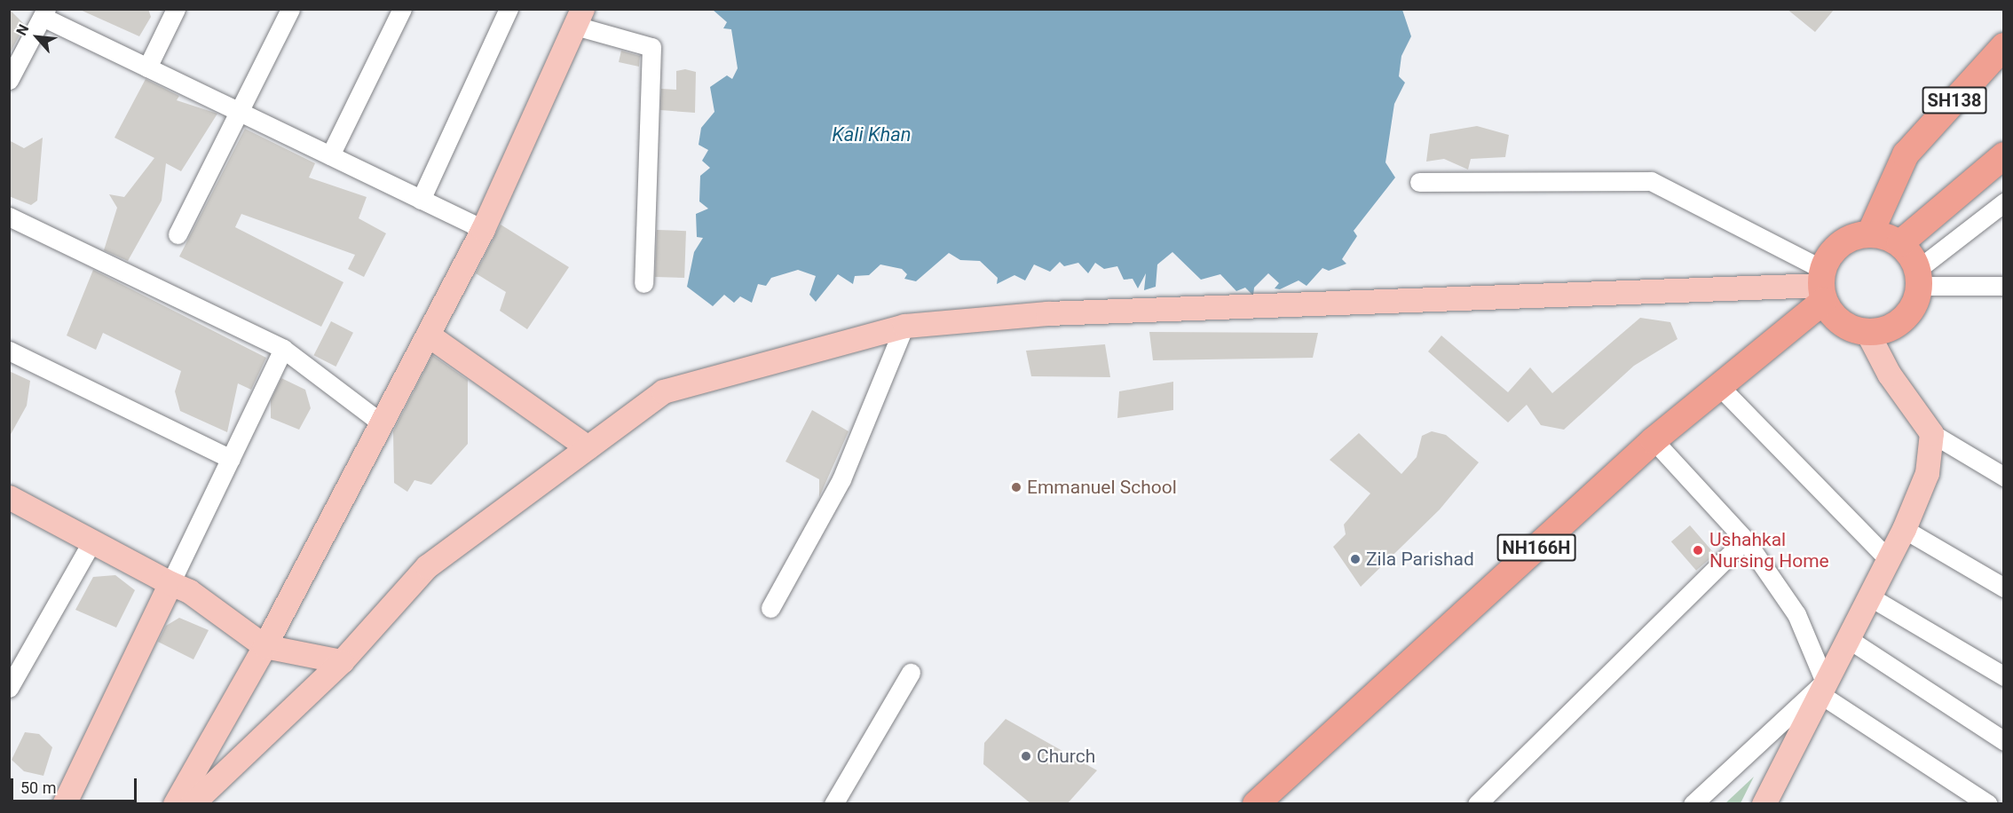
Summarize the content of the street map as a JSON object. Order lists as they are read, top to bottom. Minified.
{"streets":{"highway":["SH138","NH166H"]},"crossings":[["SH138","NH166H"]],"water":["Kali Khan"],"places":["Emmanuel School","Ushahkal Nursing Home","Zila Parishad","Church"],"scale_bar":"50 m","north":"top left"}
